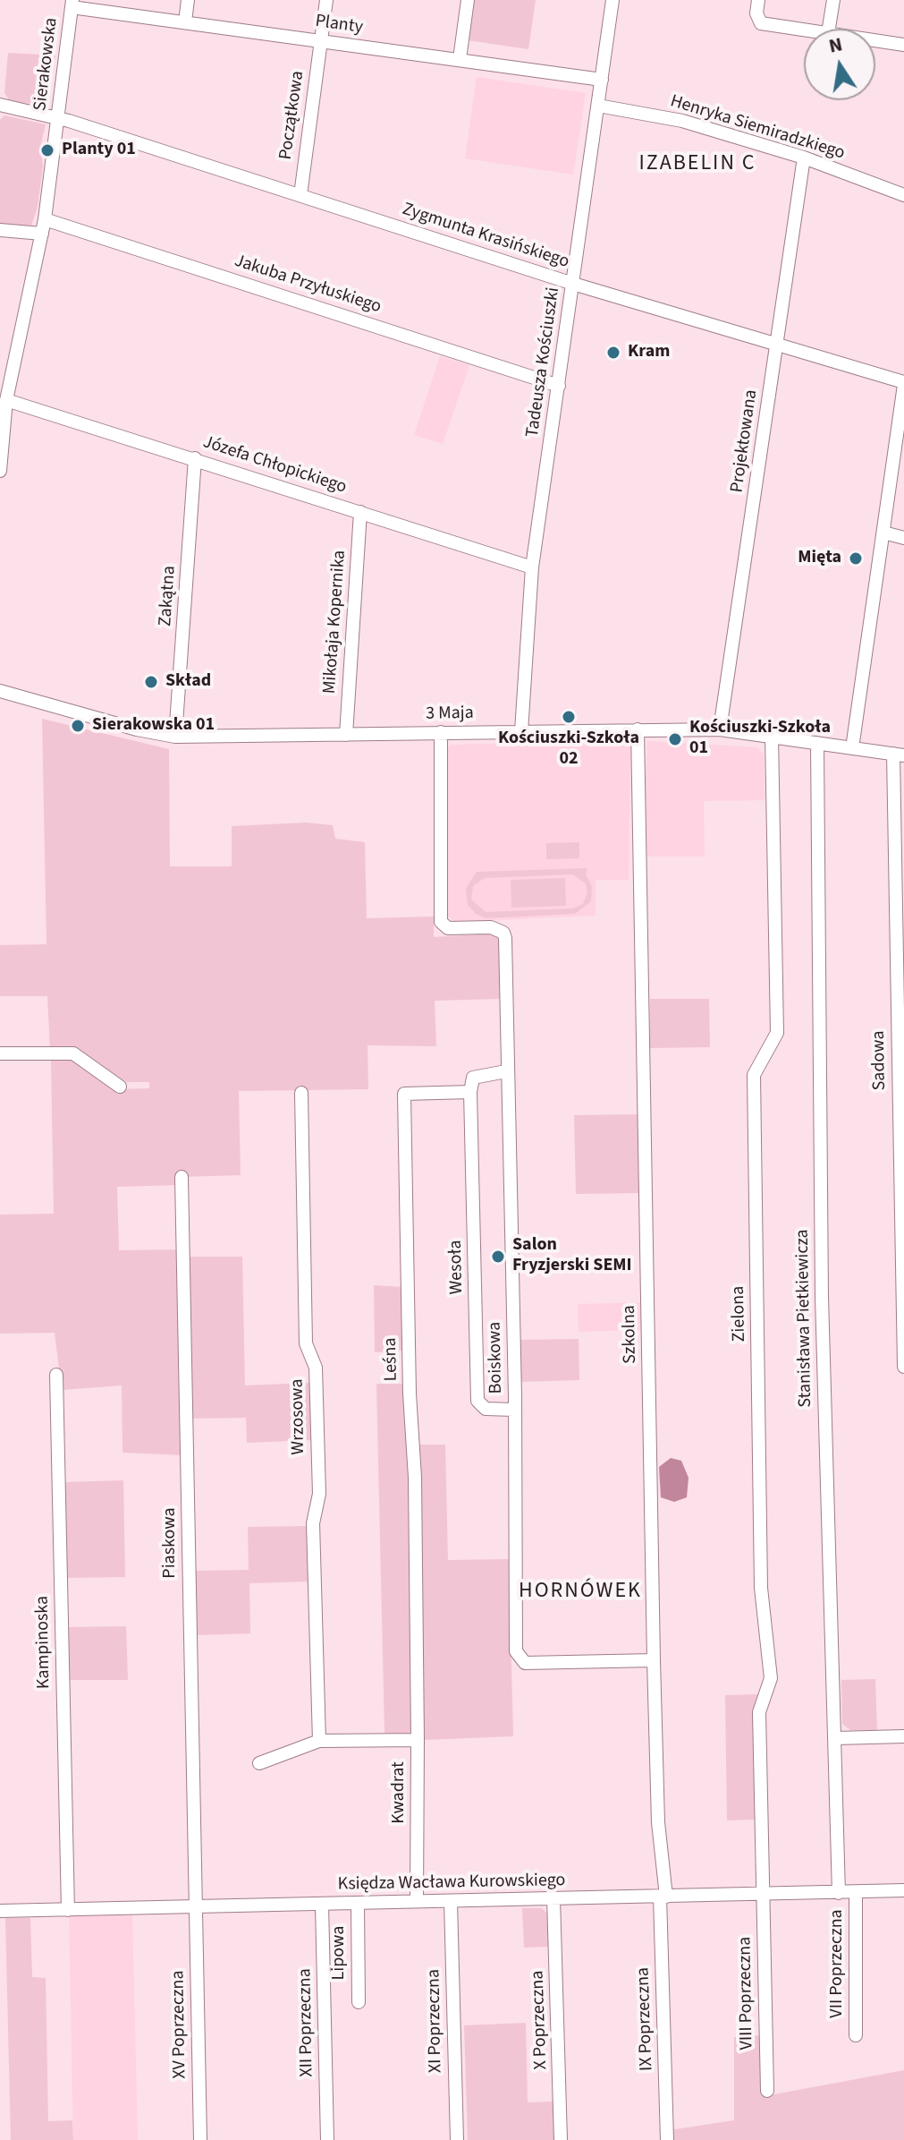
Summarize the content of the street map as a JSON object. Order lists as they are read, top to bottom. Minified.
{"streets":{"street":["Planty","Sierakowska","Początkowa","Henryka Siemiradzkiego","Zygmunta Krasińskiego","Jakuba Przyłuskiego","Tadeusza Kościuszki","Projektowana","Józefa Chłopickiego","Zakątna","Mikołaja Kopernika","3 Maja","Sadowa","Wesoła","Zielona","Stanisława Pietkiewicza","Szkolna","Boiskowa","Leśna","Wrzosowa","Piaskowa","Kampinoska","Kwadrat","Księdza Wacława Kurowskiego","Lipowa","VII Poprzeczna","VIII Poprzeczna","IX Poprzeczna","X Poprzeczna","XI Poprzeczna","XII Poprzeczna","XV Poprzeczna"]},"crossings":[["Planty","Sierakowska"],["Planty","Początkowa"],["Planty","Tadeusza Kościuszki"],["Sierakowska","Zygmunta Krasińskiego"],["Sierakowska","Jakuba Przyłuskiego"],["Sierakowska","Józefa Chłopickiego"],["Początkowa","Zygmunta Krasińskiego"],["Henryka Siemiradzkiego","Tadeusza Kościuszki"],["Henryka Siemiradzkiego","Projektowana"],["Zygmunta Krasińskiego","Tadeusza Kościuszki"],["Zygmunta Krasińskiego","Projektowana"],["Jakuba Przyłuskiego","Tadeusza Kościuszki"],["Tadeusza Kościuszki","Józefa Chłopickiego"],["Tadeusza Kościuszki","3 Maja"],["Projektowana","3 Maja"],["Józefa Chłopickiego","Zakątna"],["Józefa Chłopickiego","Mikołaja Kopernika"],["Zakątna","3 Maja"],["Mikołaja Kopernika","3 Maja"],["3 Maja","Sadowa"],["3 Maja","Zielona"],["3 Maja","Stanisława Pietkiewicza"],["3 Maja","Szkolna"],["3 Maja","Boiskowa"],["Wesoła","Boiskowa"],["Wesoła","Leśna"],["Zielona","Księdza Wacława Kurowskiego"],["Zielona","VIII Poprzeczna"],["Stanisława Pietkiewicza","Księdza Wacława Kurowskiego"],["Szkolna","Boiskowa"],["Szkolna","Księdza Wacława Kurowskiego"],["Szkolna","IX Poprzeczna"],["Leśna","Kwadrat"],["Wrzosowa","Kwadrat"],["Piaskowa","Księdza Wacława Kurowskiego"],["Piaskowa","XV Poprzeczna"],["Kampinoska","Księdza Wacława Kurowskiego"],["Kwadrat","Księdza Wacława Kurowskiego"],["Księdza Wacława Kurowskiego","Lipowa"],["Księdza Wacława Kurowskiego","VII Poprzeczna"],["Księdza Wacława Kurowskiego","VIII Poprzeczna"],["Księdza Wacława Kurowskiego","IX Poprzeczna"],["Księdza Wacława Kurowskiego","X Poprzeczna"],["Księdza Wacława Kurowskiego","XI Poprzeczna"],["Księdza Wacława Kurowskiego","XII Poprzeczna"],["Księdza Wacława Kurowskiego","XV Poprzeczna"]],"districts":["IZABELIN C","HORNÓWEK"],"places":["Planty 01","Kram","Mięta","Skład","Kościuszki-Szkoła 02","Sierakowska 01","Kościuszki-Szkoła 01","Salon Fryzjerski SEMI"],"north":"top"}
